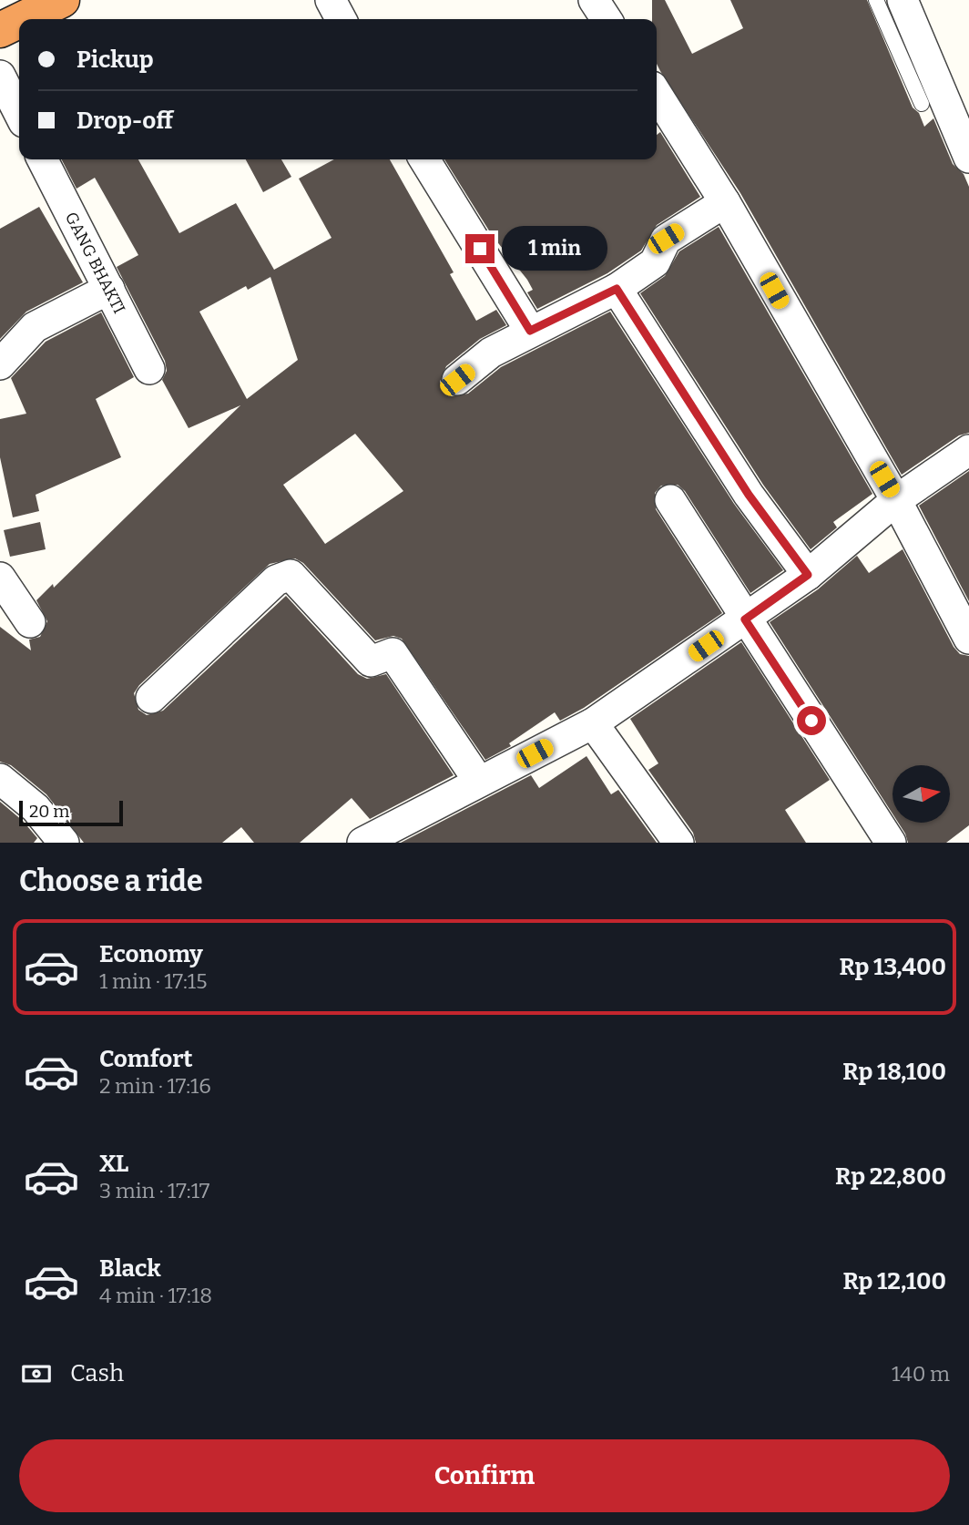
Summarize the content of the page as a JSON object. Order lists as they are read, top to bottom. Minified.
{"streets":{"street":["GANG BHAKTI"]},"scale_bar":"20 m","north":"right","page":{"banner":["Pickup","Drop-off"],"bubble":"1 min","scale":"20 m","heading":"Choose a ride","list":[{"name":"Economy","note":"1 min · 17:15","value":"Rp 13,400"},{"name":"Comfort","note":"2 min · 17:16","value":"Rp 18,100"},{"name":"XL","note":"3 min · 17:17","value":"Rp 22,800"},{"name":"Black","note":"4 min · 17:18","value":"Rp 12,100"}],"pay":["Cash","140 m"],"buttons":"Confirm"}}
